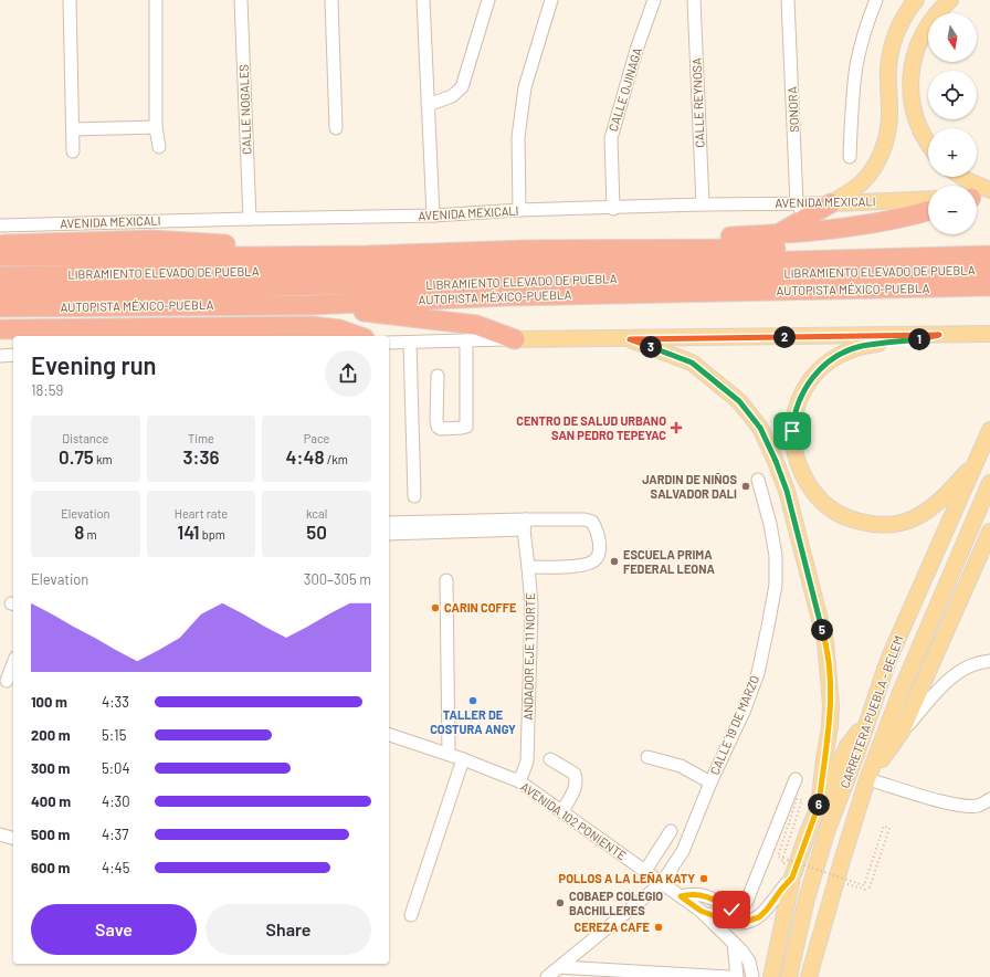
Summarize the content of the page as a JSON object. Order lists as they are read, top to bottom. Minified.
{"streets":{"highway":["LIBRAMIENTO ELEVADO DE PUEBLA","AUTOPISTA MÉXICO-PUEBLA"],"main road":["AVENIDA MEXICALI","CARRETERA PUEBLA - BELEM"],"street":["CALLE OJINAGA","CALLE REYNOSA","CALLE NOGALES","SONORA","ANDADOR EJE 11 NORTE","CALLE 19 DE MARZO","AVENIDA 102 PONIENTE"]},"crossings":[["CALLE OJINAGA","AVENIDA MEXICALI"],["CALLE REYNOSA","AVENIDA MEXICALI"],["CALLE NOGALES","AVENIDA MEXICALI"],["SONORA","AVENIDA MEXICALI"],["ANDADOR EJE 11 NORTE","AVENIDA 102 PONIENTE"],["CALLE 19 DE MARZO","AVENIDA 102 PONIENTE"]],"places":{"health":["CENTRO DE SALUD URBANO SAN PEDRO TEPEYAC"],"other":["JARDIN DE NIÑOS SALVADOR DALI","ESCUELA PRIMA FEDERAL LEONA","CARIN COFFE","TALLER DE COSTURA ANGY","POLLOS A LA LEÑA KATY","COBAEP COLEGIO BACHILLERES","CEREZA CAFE"]},"north":"bottom","page":{"map_buttons":["+","−"],"pins":["2","1","3","5","6"],"heading":["Evening run","18:59"],"stats":[["Distance","0.75 km"],["Time","3:36"],["Pace","4:48 /km"],["Elevation","8 m"],["Heart rate","141 bpm"],["kcal","50"]],"chart":["Elevation","300–305 m"],"list":[{"name":"100 m","note":"4:33"},{"name":"200 m","note":"5:15"},{"name":"300 m","note":"5:04"},{"name":"400 m","note":"4:30"},{"name":"500 m","note":"4:37"},{"name":"600 m","note":"4:45"}],"buttons":["Save","Share"]}}
